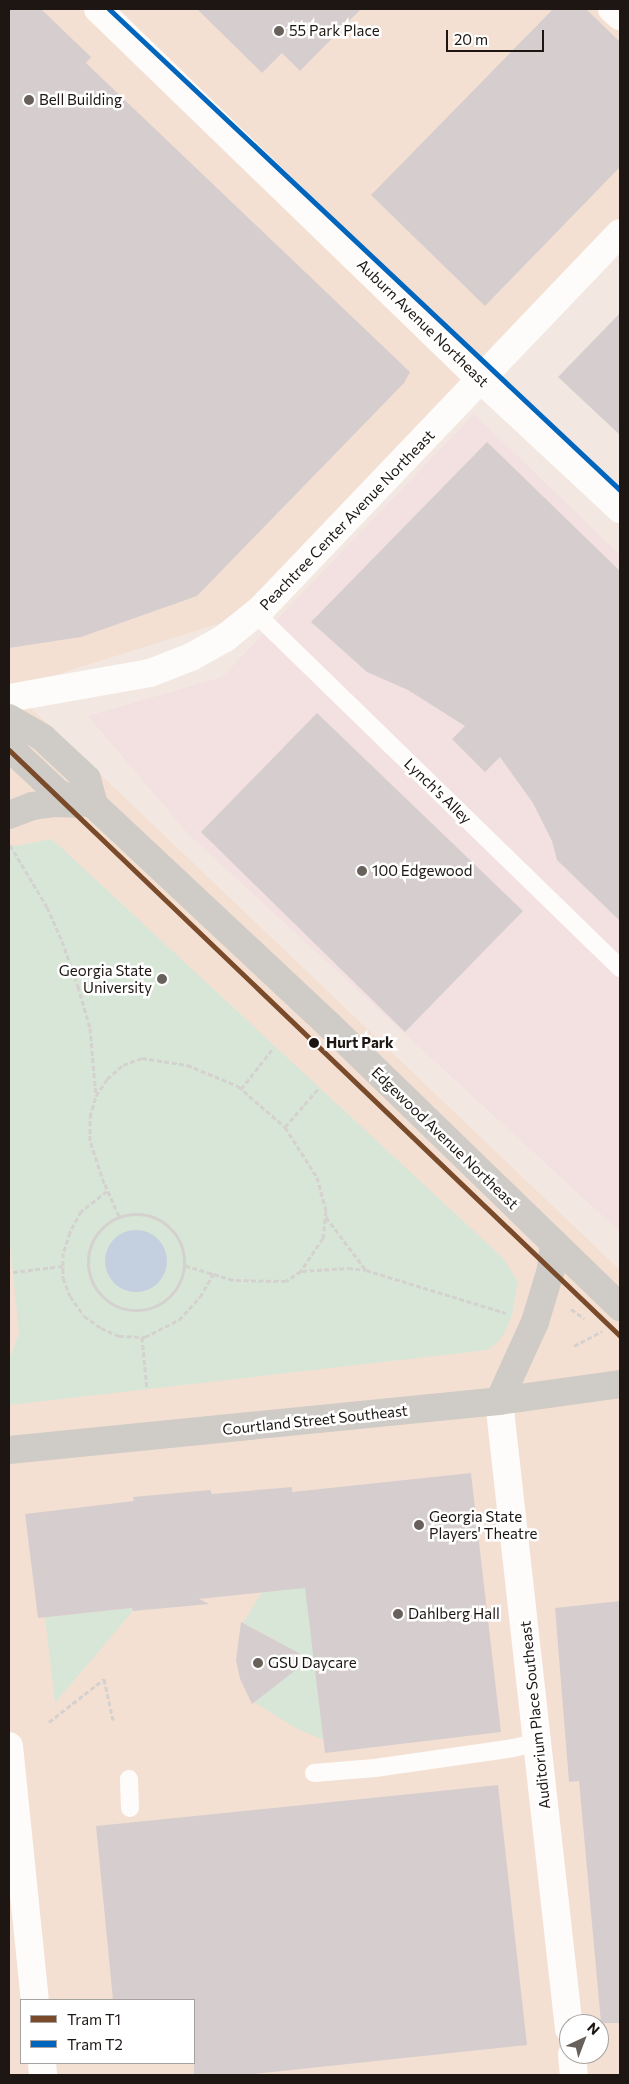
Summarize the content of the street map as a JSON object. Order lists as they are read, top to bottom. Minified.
{"streets":{"main road":["Edgewood Avenue Northeast","Courtland Street Southeast"],"street":["Auburn Avenue Northeast","Peachtree Center Avenue Northeast","Auditorium Place Southeast"],"lane":["Lynch's Alley"]},"crossings":[["Auburn Avenue Northeast","Peachtree Center Avenue Northeast"],["Peachtree Center Avenue Northeast","Lynch's Alley"],["Courtland Street Southeast","Auditorium Place Southeast"]],"places":["55 Park Place","Bell Building","100 Edgewood","Georgia State University","Hurt Park","Georgia State Players' Theatre","Dahlberg Hall","GSU Daycare"],"lines":["tram line T2","tram line T1"],"legend":["Tram T1","Tram T2"],"scale_bar":"20 m","north":"top right"}
